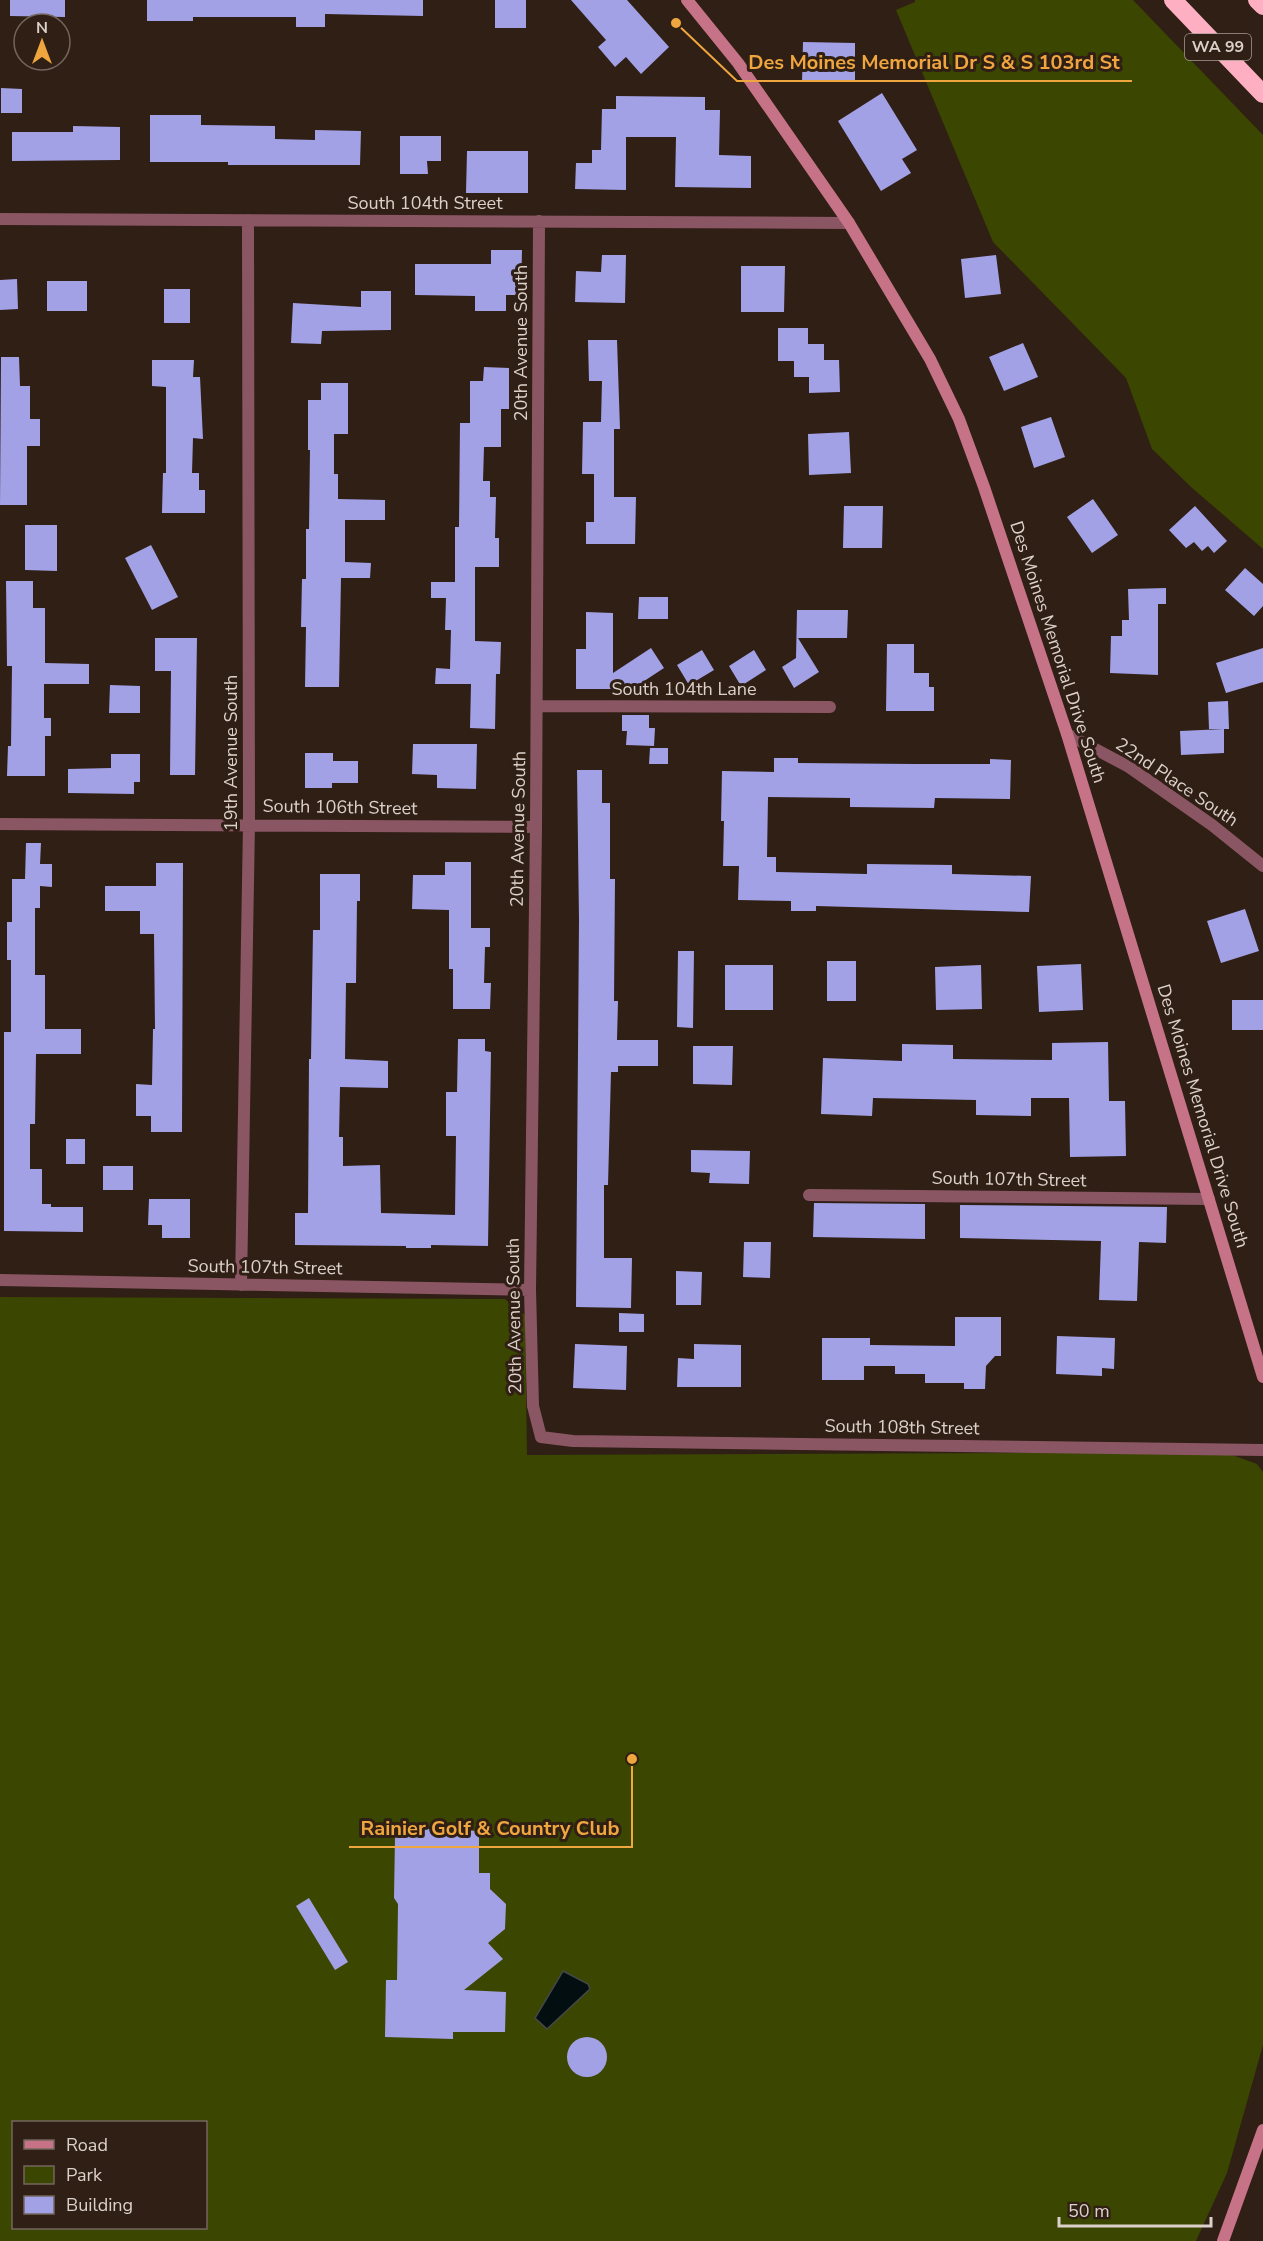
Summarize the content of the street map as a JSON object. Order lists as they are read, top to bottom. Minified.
{"streets":{"highway":["WA 99"],"main road":["Des Moines Memorial Drive South"],"street":["South 104th Street","20th Avenue South","South 104th Lane","19th Avenue South","22nd Place South","South 106th Street","South 107th Street","South 108th Street"]},"crossings":[["South 104th Street","20th Avenue South"],["South 104th Street","Des Moines Memorial Drive South"],["South 104th Street","19th Avenue South"],["20th Avenue South","South 104th Lane"],["20th Avenue South","South 106th Street"],["20th Avenue South","South 107th Street"],["20th Avenue South","South 108th Street"],["Des Moines Memorial Drive South","22nd Place South"],["Des Moines Memorial Drive South","South 107th Street"],["19th Avenue South","South 106th Street"],["19th Avenue South","South 107th Street"]],"places":["Des Moines Memorial Dr S & S 103rd St","Rainier Golf & Country Club"],"legend":["Road","Park","Building"],"scale_bar":"50 m","north":"top"}
